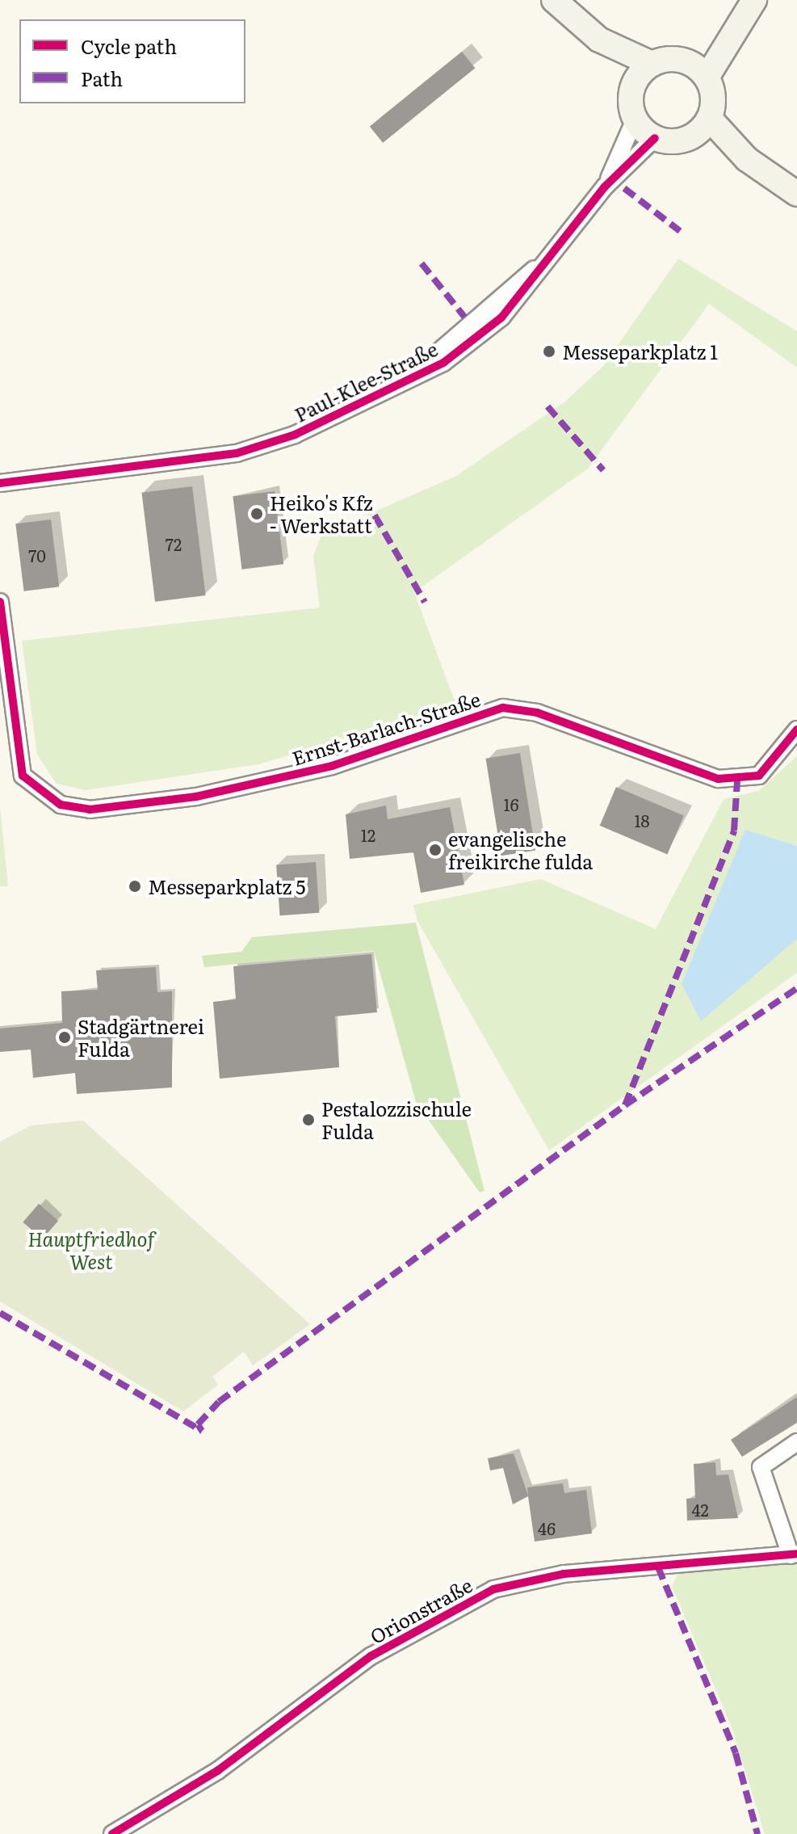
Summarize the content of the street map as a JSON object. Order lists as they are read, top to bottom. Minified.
{"streets":{"street":["Paul-Klee-Straße","Ernst-Barlach-Straße","Orionstraße"]},"parks":["Hauptfriedhof West"],"places":["Messeparkplatz 1","Heiko's Kfz - Werkstatt","evangelische freikirche fulda","Messeparkplatz 5","Stadgärtnerei Fulda","Pestalozzischule Fulda"],"house_numbers":["72","70","16","18","12","42","46"],"legend":["Cycle path","Path"]}
